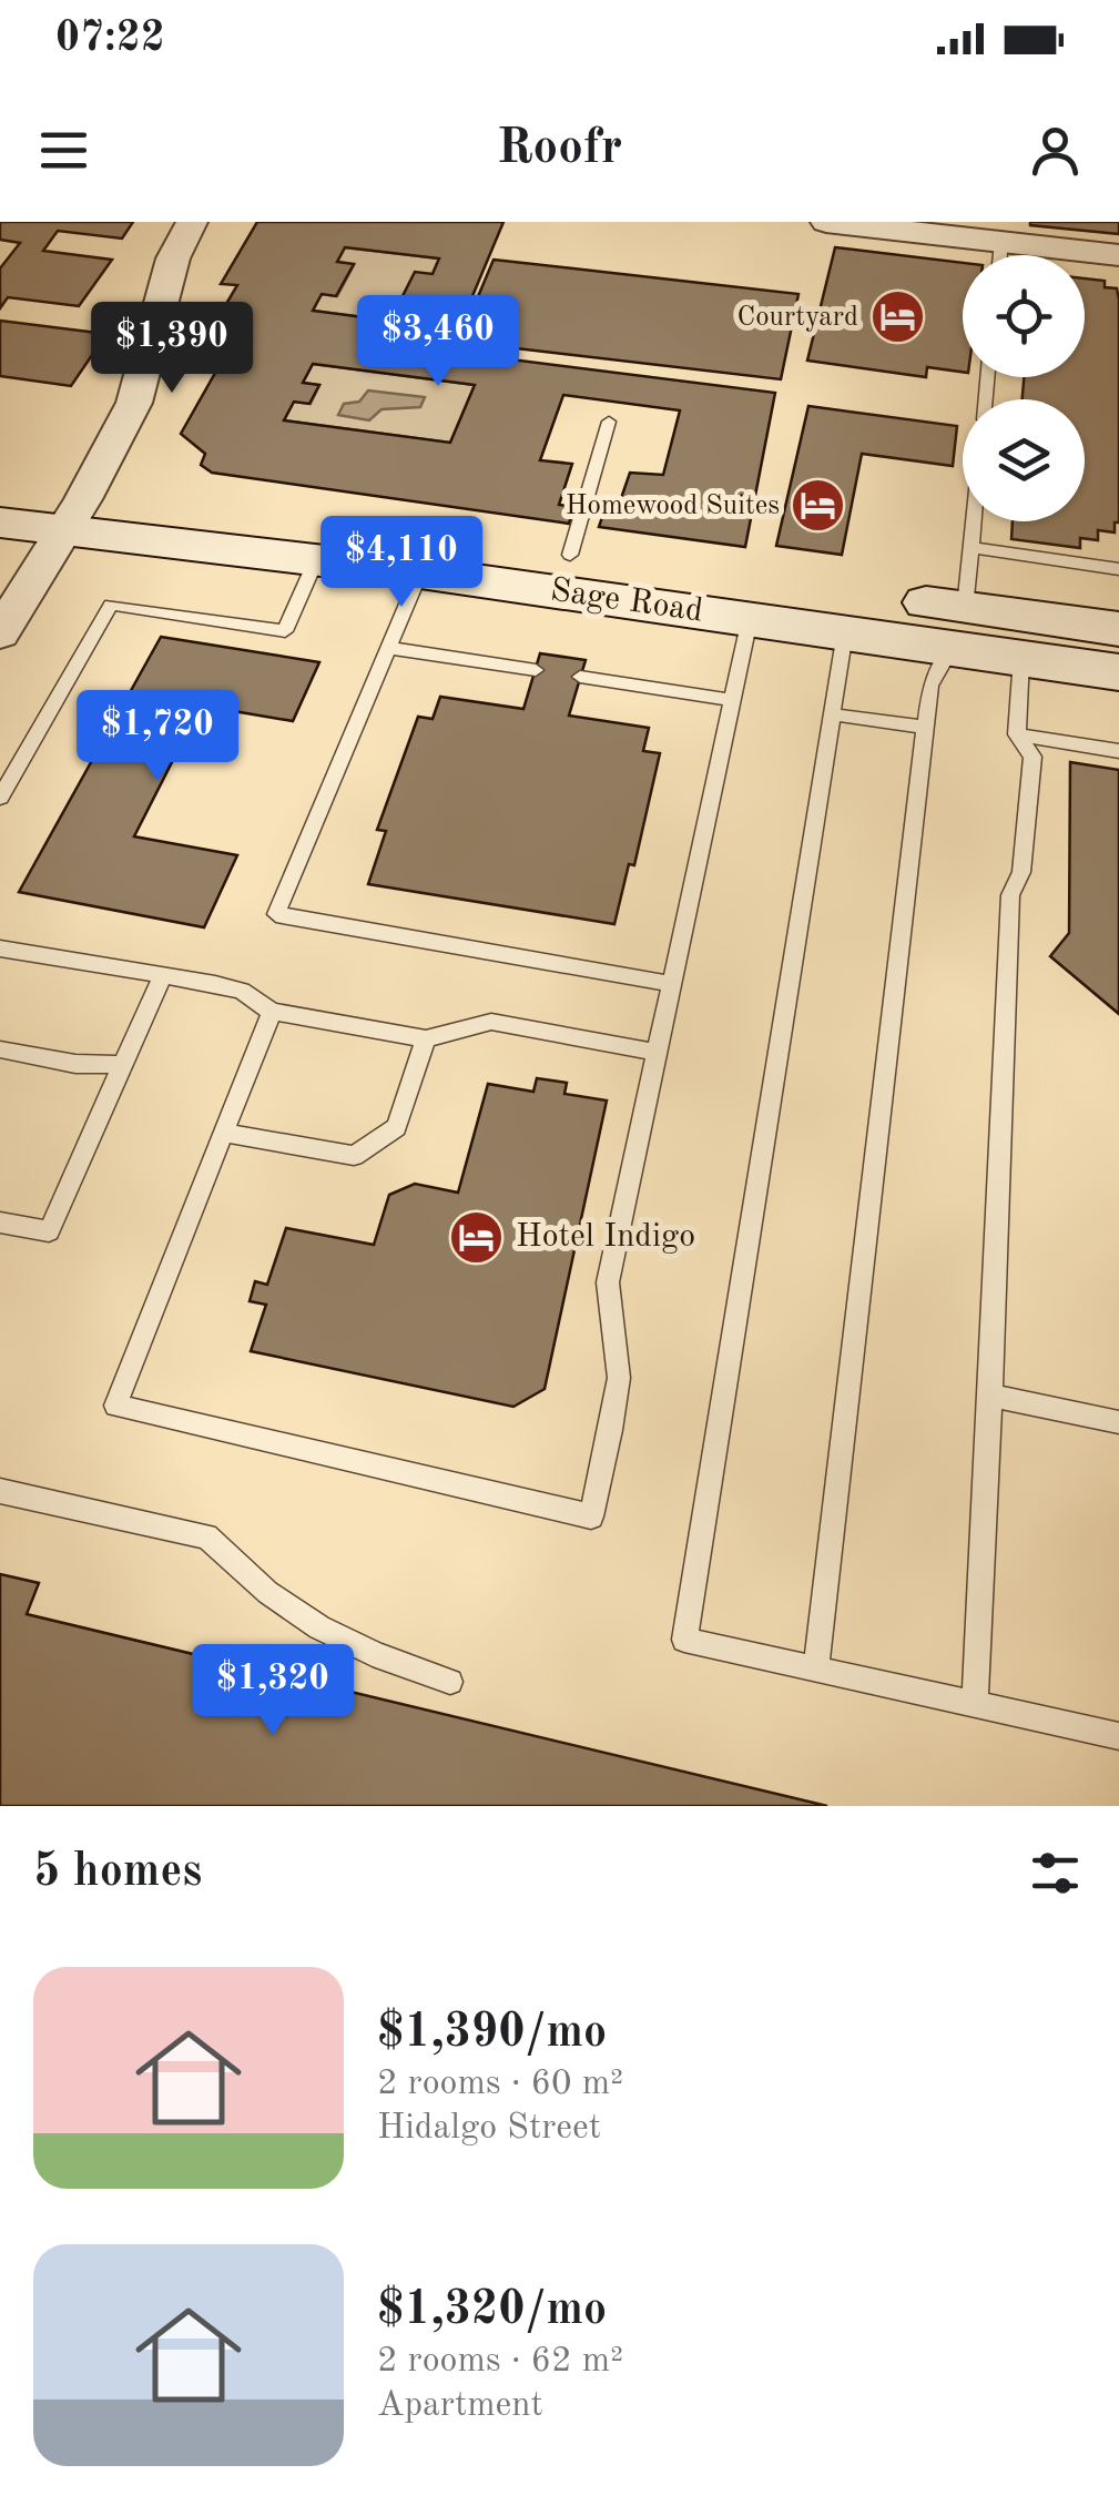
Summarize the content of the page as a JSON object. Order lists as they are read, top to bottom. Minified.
{"streets":{"main road":["Sage Road"]},"places":{"hotel":["Courtyard","Homewood Suites","Hotel Indigo"]},"page":{"status":"07:22","header":"Roofr","price":["$3,460","$1,390","$4,110","$1,720","$1,320"],"heading":"5 homes","list":[{"name":"$1,390/mo","note":"2 rooms · 60 m² · Hidalgo Street"},{"name":"$1,320/mo","note":"2 rooms · 62 m² · Apartment"}]}}
